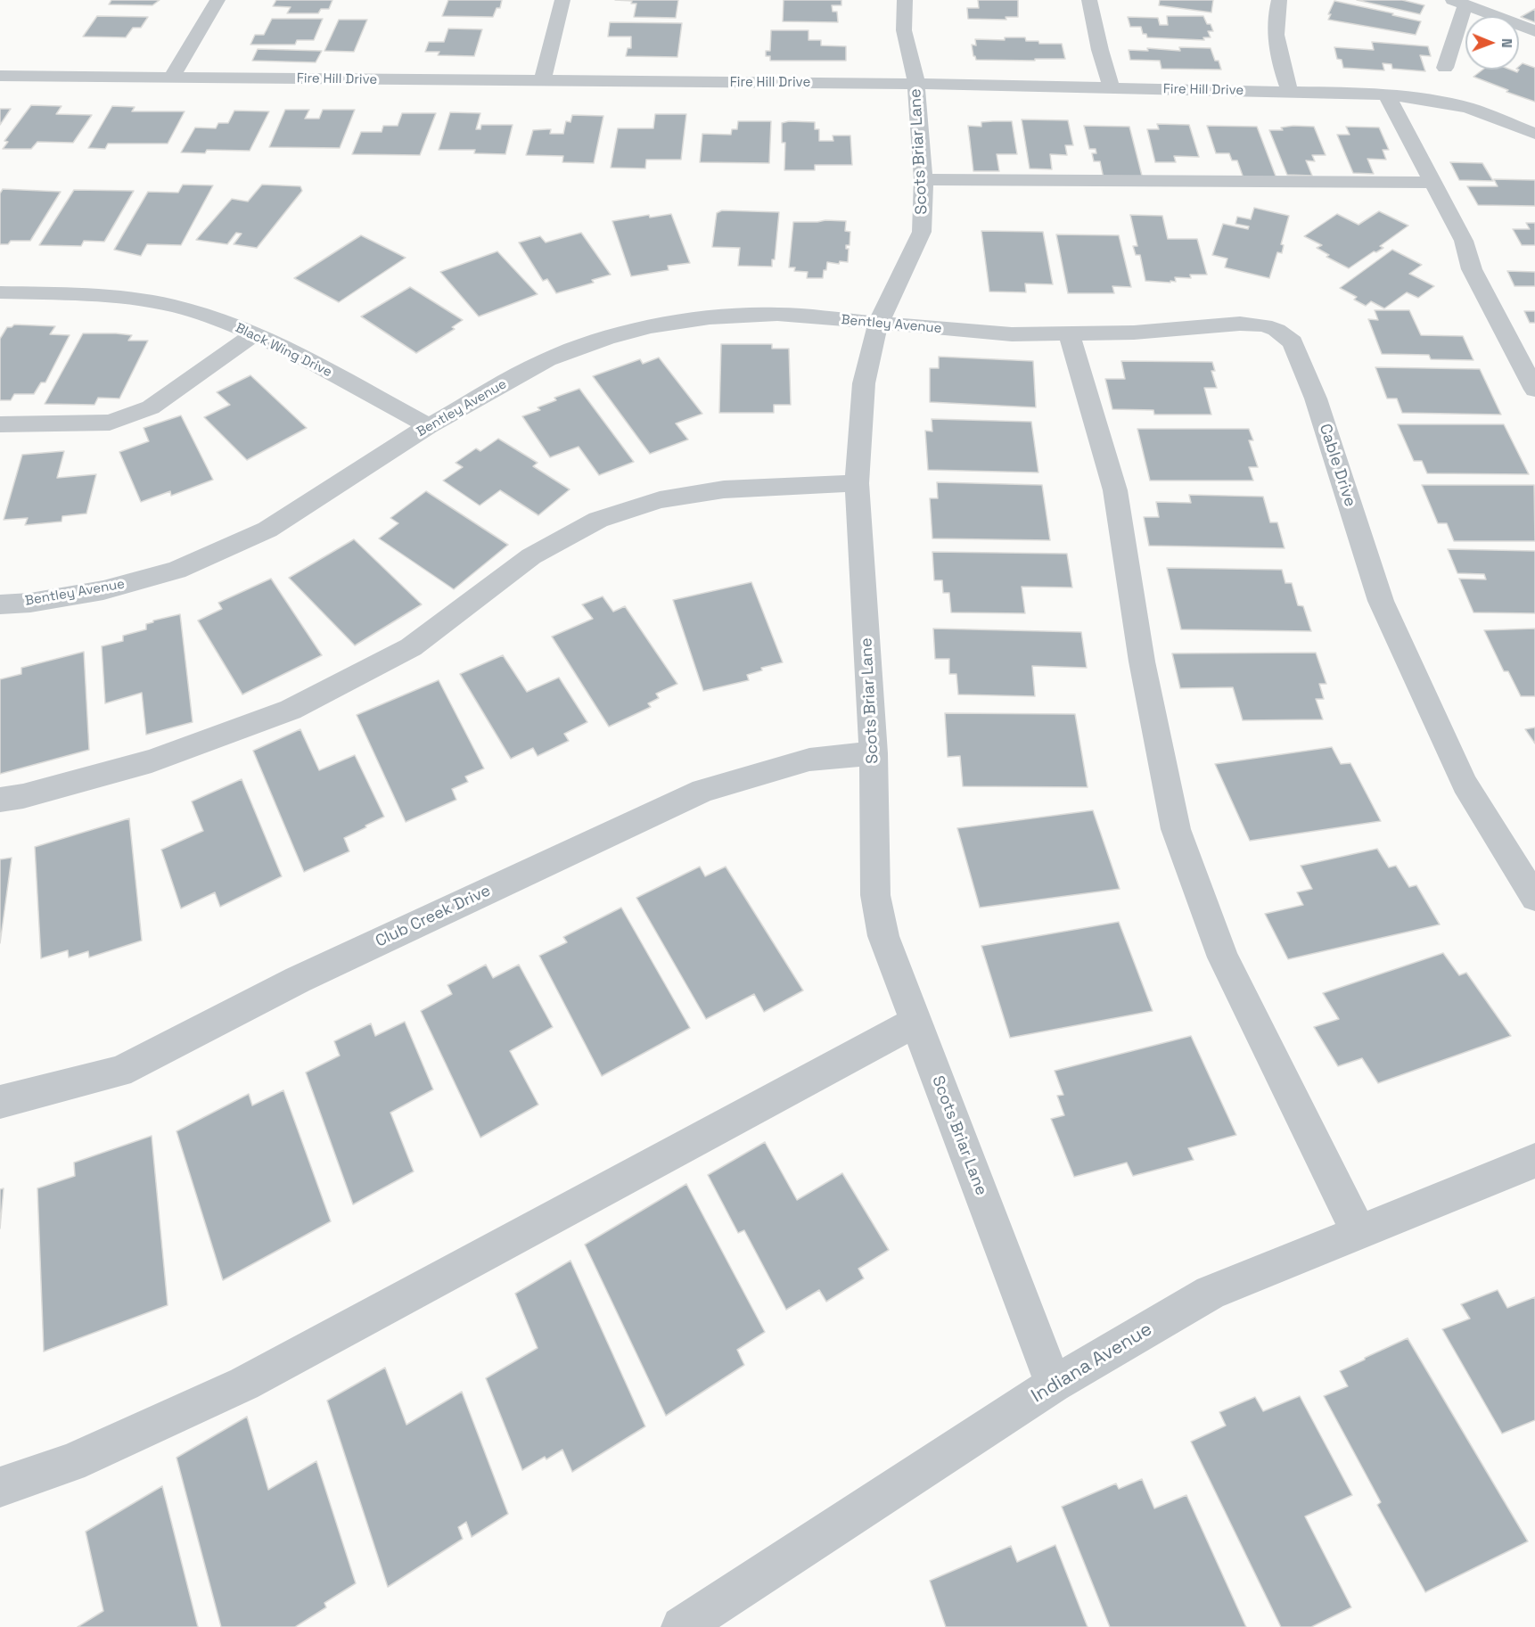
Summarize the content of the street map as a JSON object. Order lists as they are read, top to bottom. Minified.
{"streets":{"street":["Fire Hill Drive","Scots Briar Lane","Bentley Avenue","Black Wing Drive","Cable Drive","Club Creek Drive","Indiana Avenue"]},"crossings":[["Fire Hill Drive","Scots Briar Lane"],["Scots Briar Lane","Bentley Avenue"],["Scots Briar Lane","Club Creek Drive"],["Scots Briar Lane","Indiana Avenue"],["Bentley Avenue","Black Wing Drive"],["Bentley Avenue","Cable Drive"]],"north":"right"}
